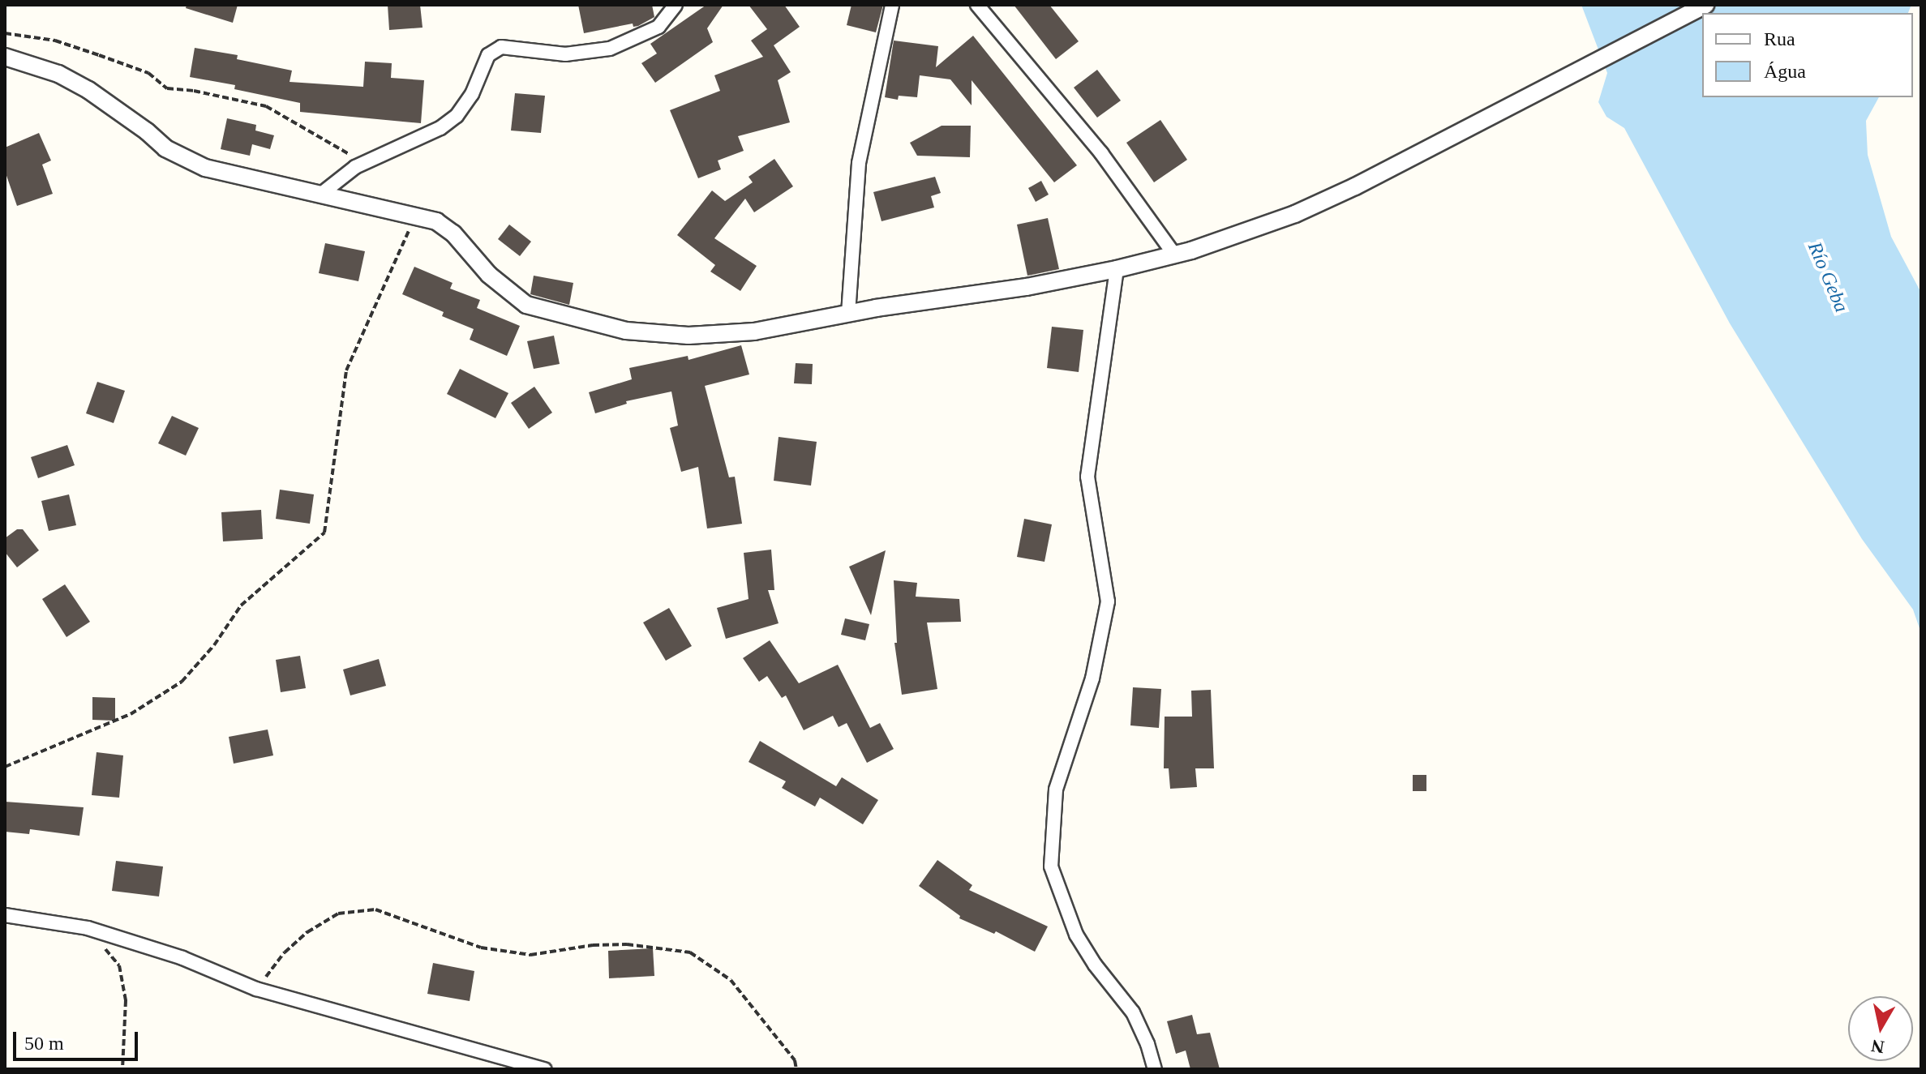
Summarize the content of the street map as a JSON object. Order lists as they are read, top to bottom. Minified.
{"water":["Río Geba"],"legend":["Rua","Água"],"scale_bar":"50 m","north":"bottom"}
